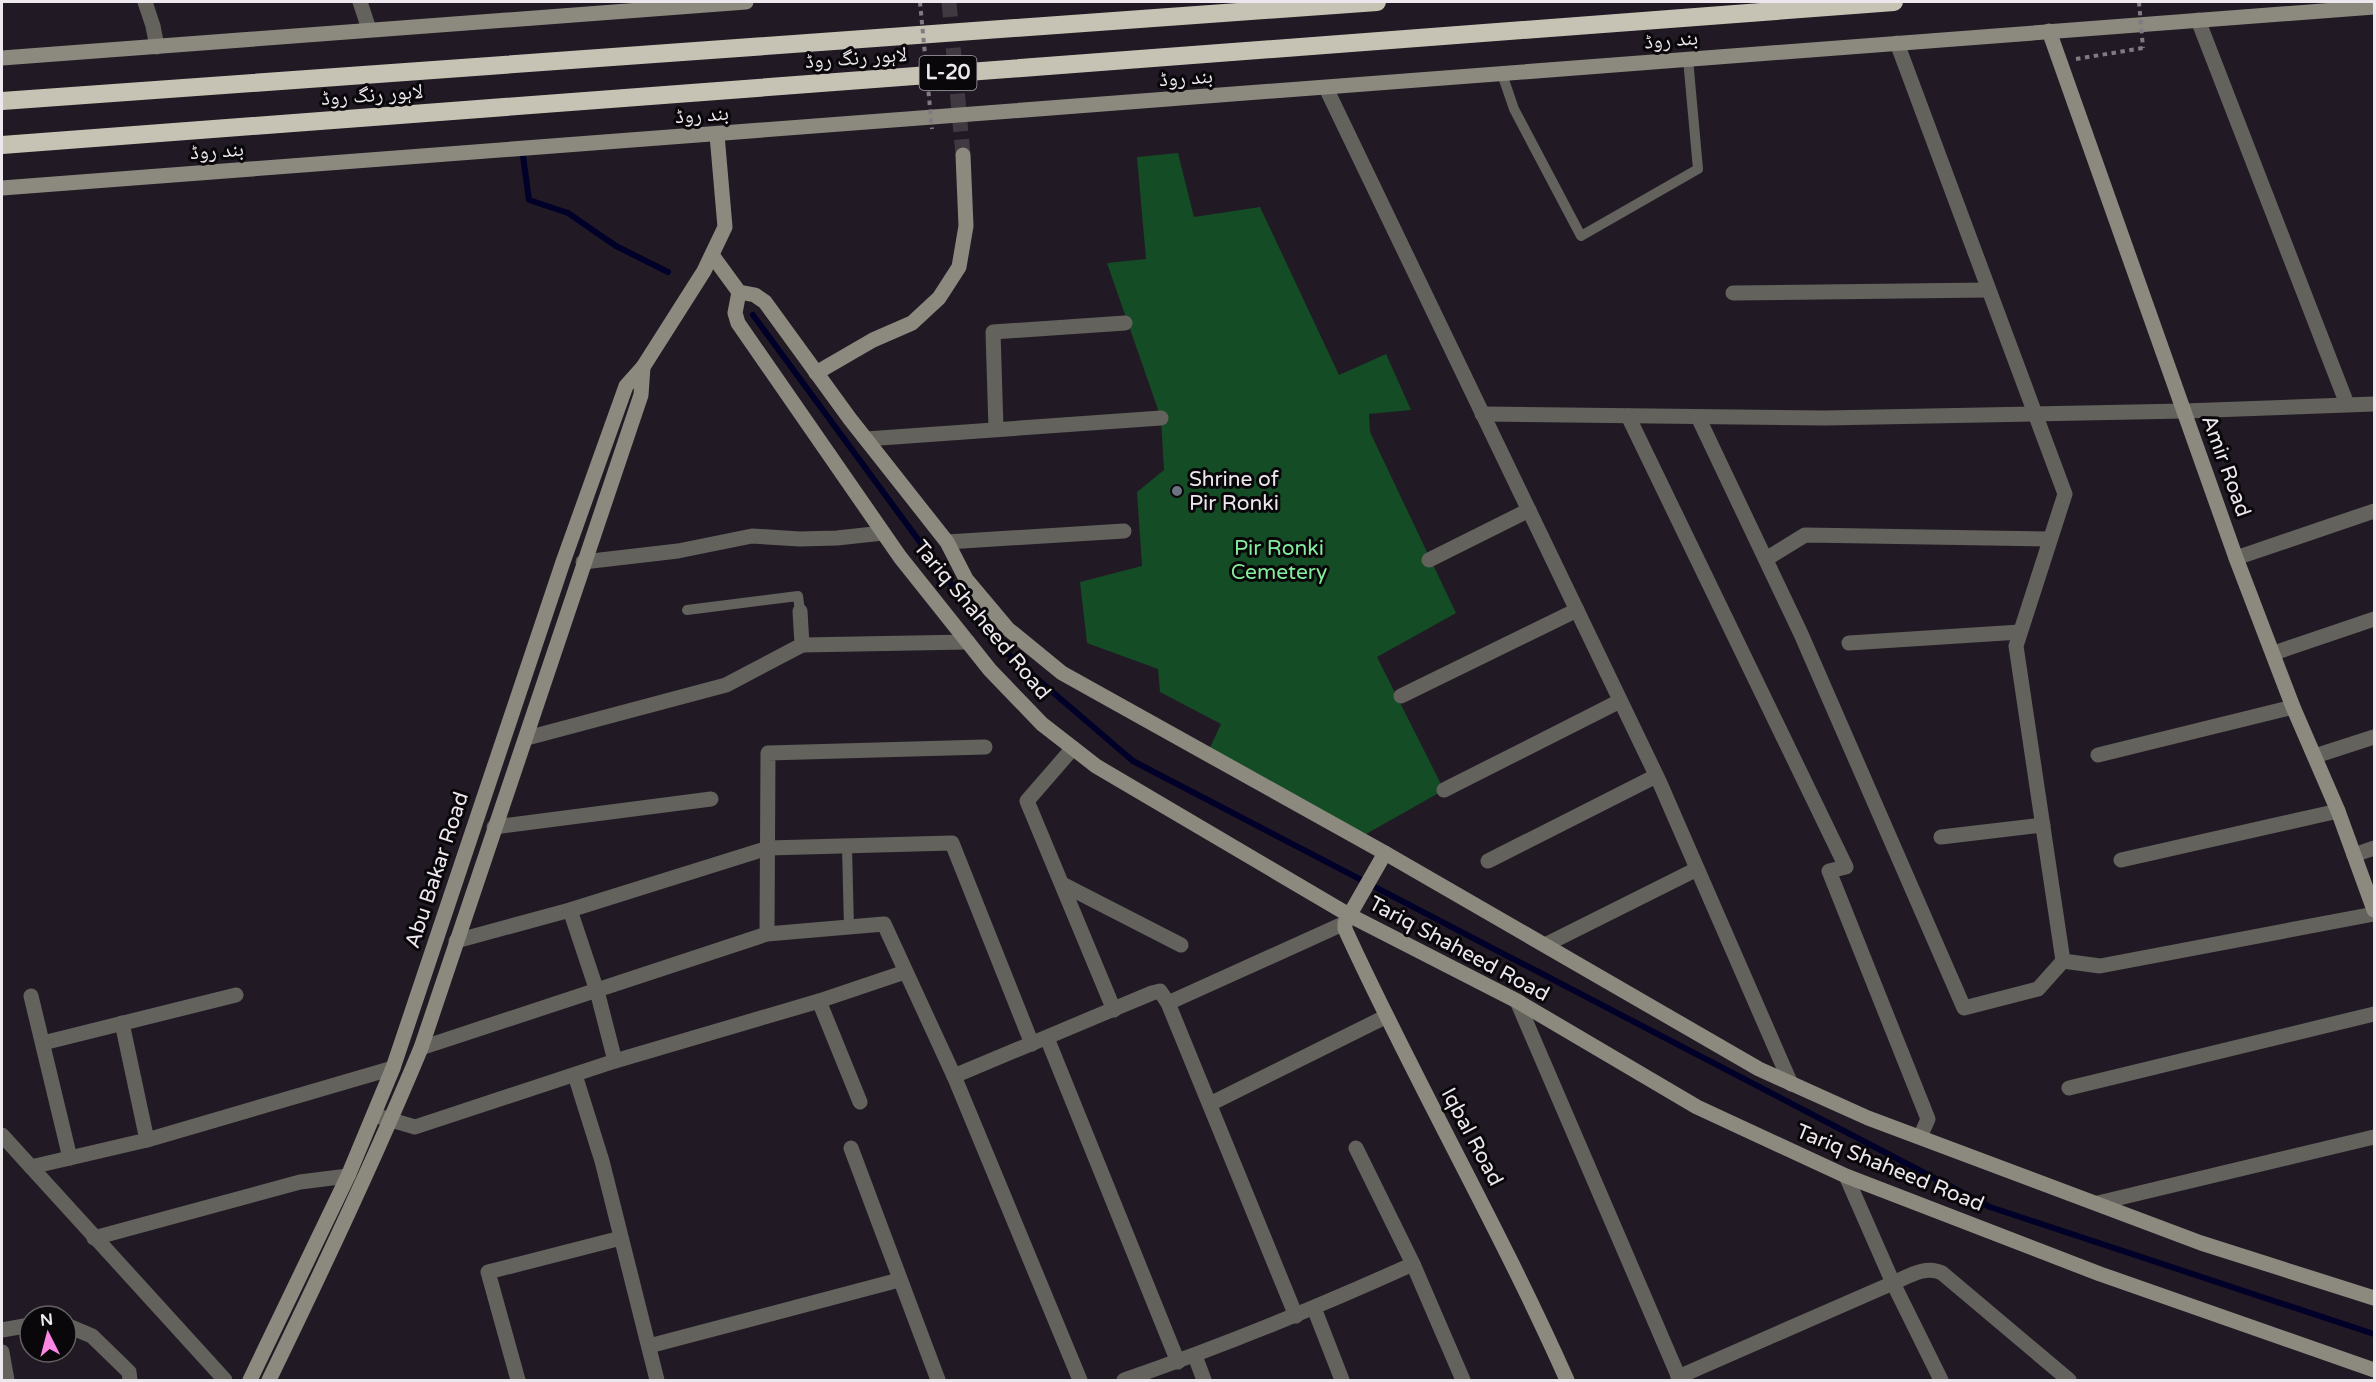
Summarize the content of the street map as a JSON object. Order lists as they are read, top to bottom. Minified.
{"streets":{"highway":["لاہور رنگ روڈ","L-20"],"main road":["بند روڈ","Amir Road","Tariq Shaheed Road","Abu Bakar Road","Iqbal Road"]},"crossings":[["بند روڈ","Amir Road"],["بند روڈ","Abu Bakar Road"],["Tariq Shaheed Road","Iqbal Road"]],"parks":["Pir Ronki Cemetery"],"places":["Shrine of Pir Ronki"],"north":"top"}
